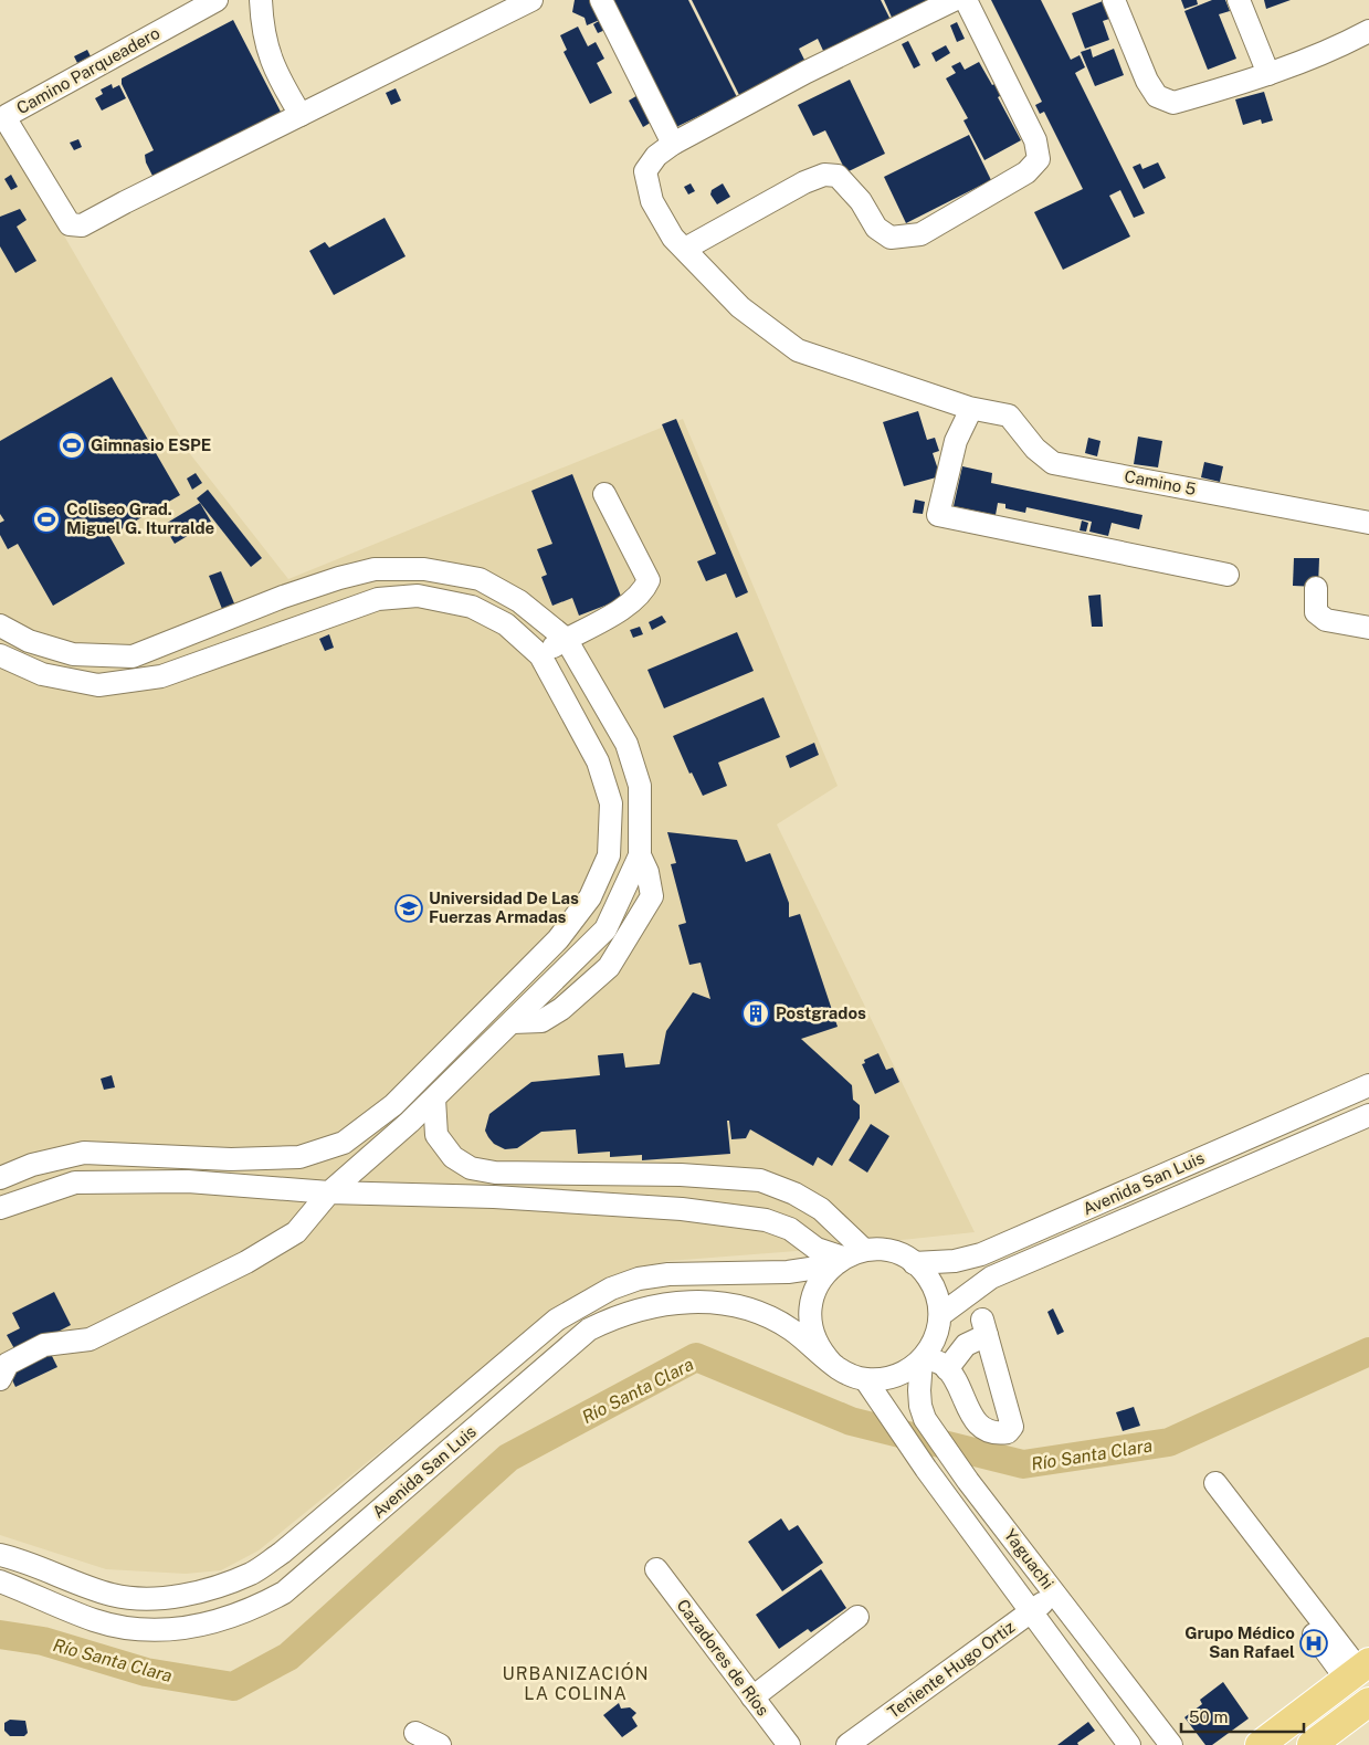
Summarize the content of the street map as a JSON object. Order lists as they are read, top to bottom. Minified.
{"streets":{"street":["Camino Parqueadero","Camino 5","Avenida San Luis","Yaguachi","Cazadores de Ríos","Teniente Hugo Ortiz"]},"crossings":[["Avenida San Luis","Yaguachi"],["Yaguachi","Teniente Hugo Ortiz"]],"districts":["URBANIZACIÓN LA COLINA"],"water":["Río Santa Clara"],"places":{"sports":["Gimnasio ESPE","Coliseo Grad. Miguel G. Iturralde"],"school or university":["Universidad De Las Fuerzas Armadas"],"building":["Postgrados"],"hospital":["Grupo Médico San Rafael"]},"scale_bar":"50 m"}
